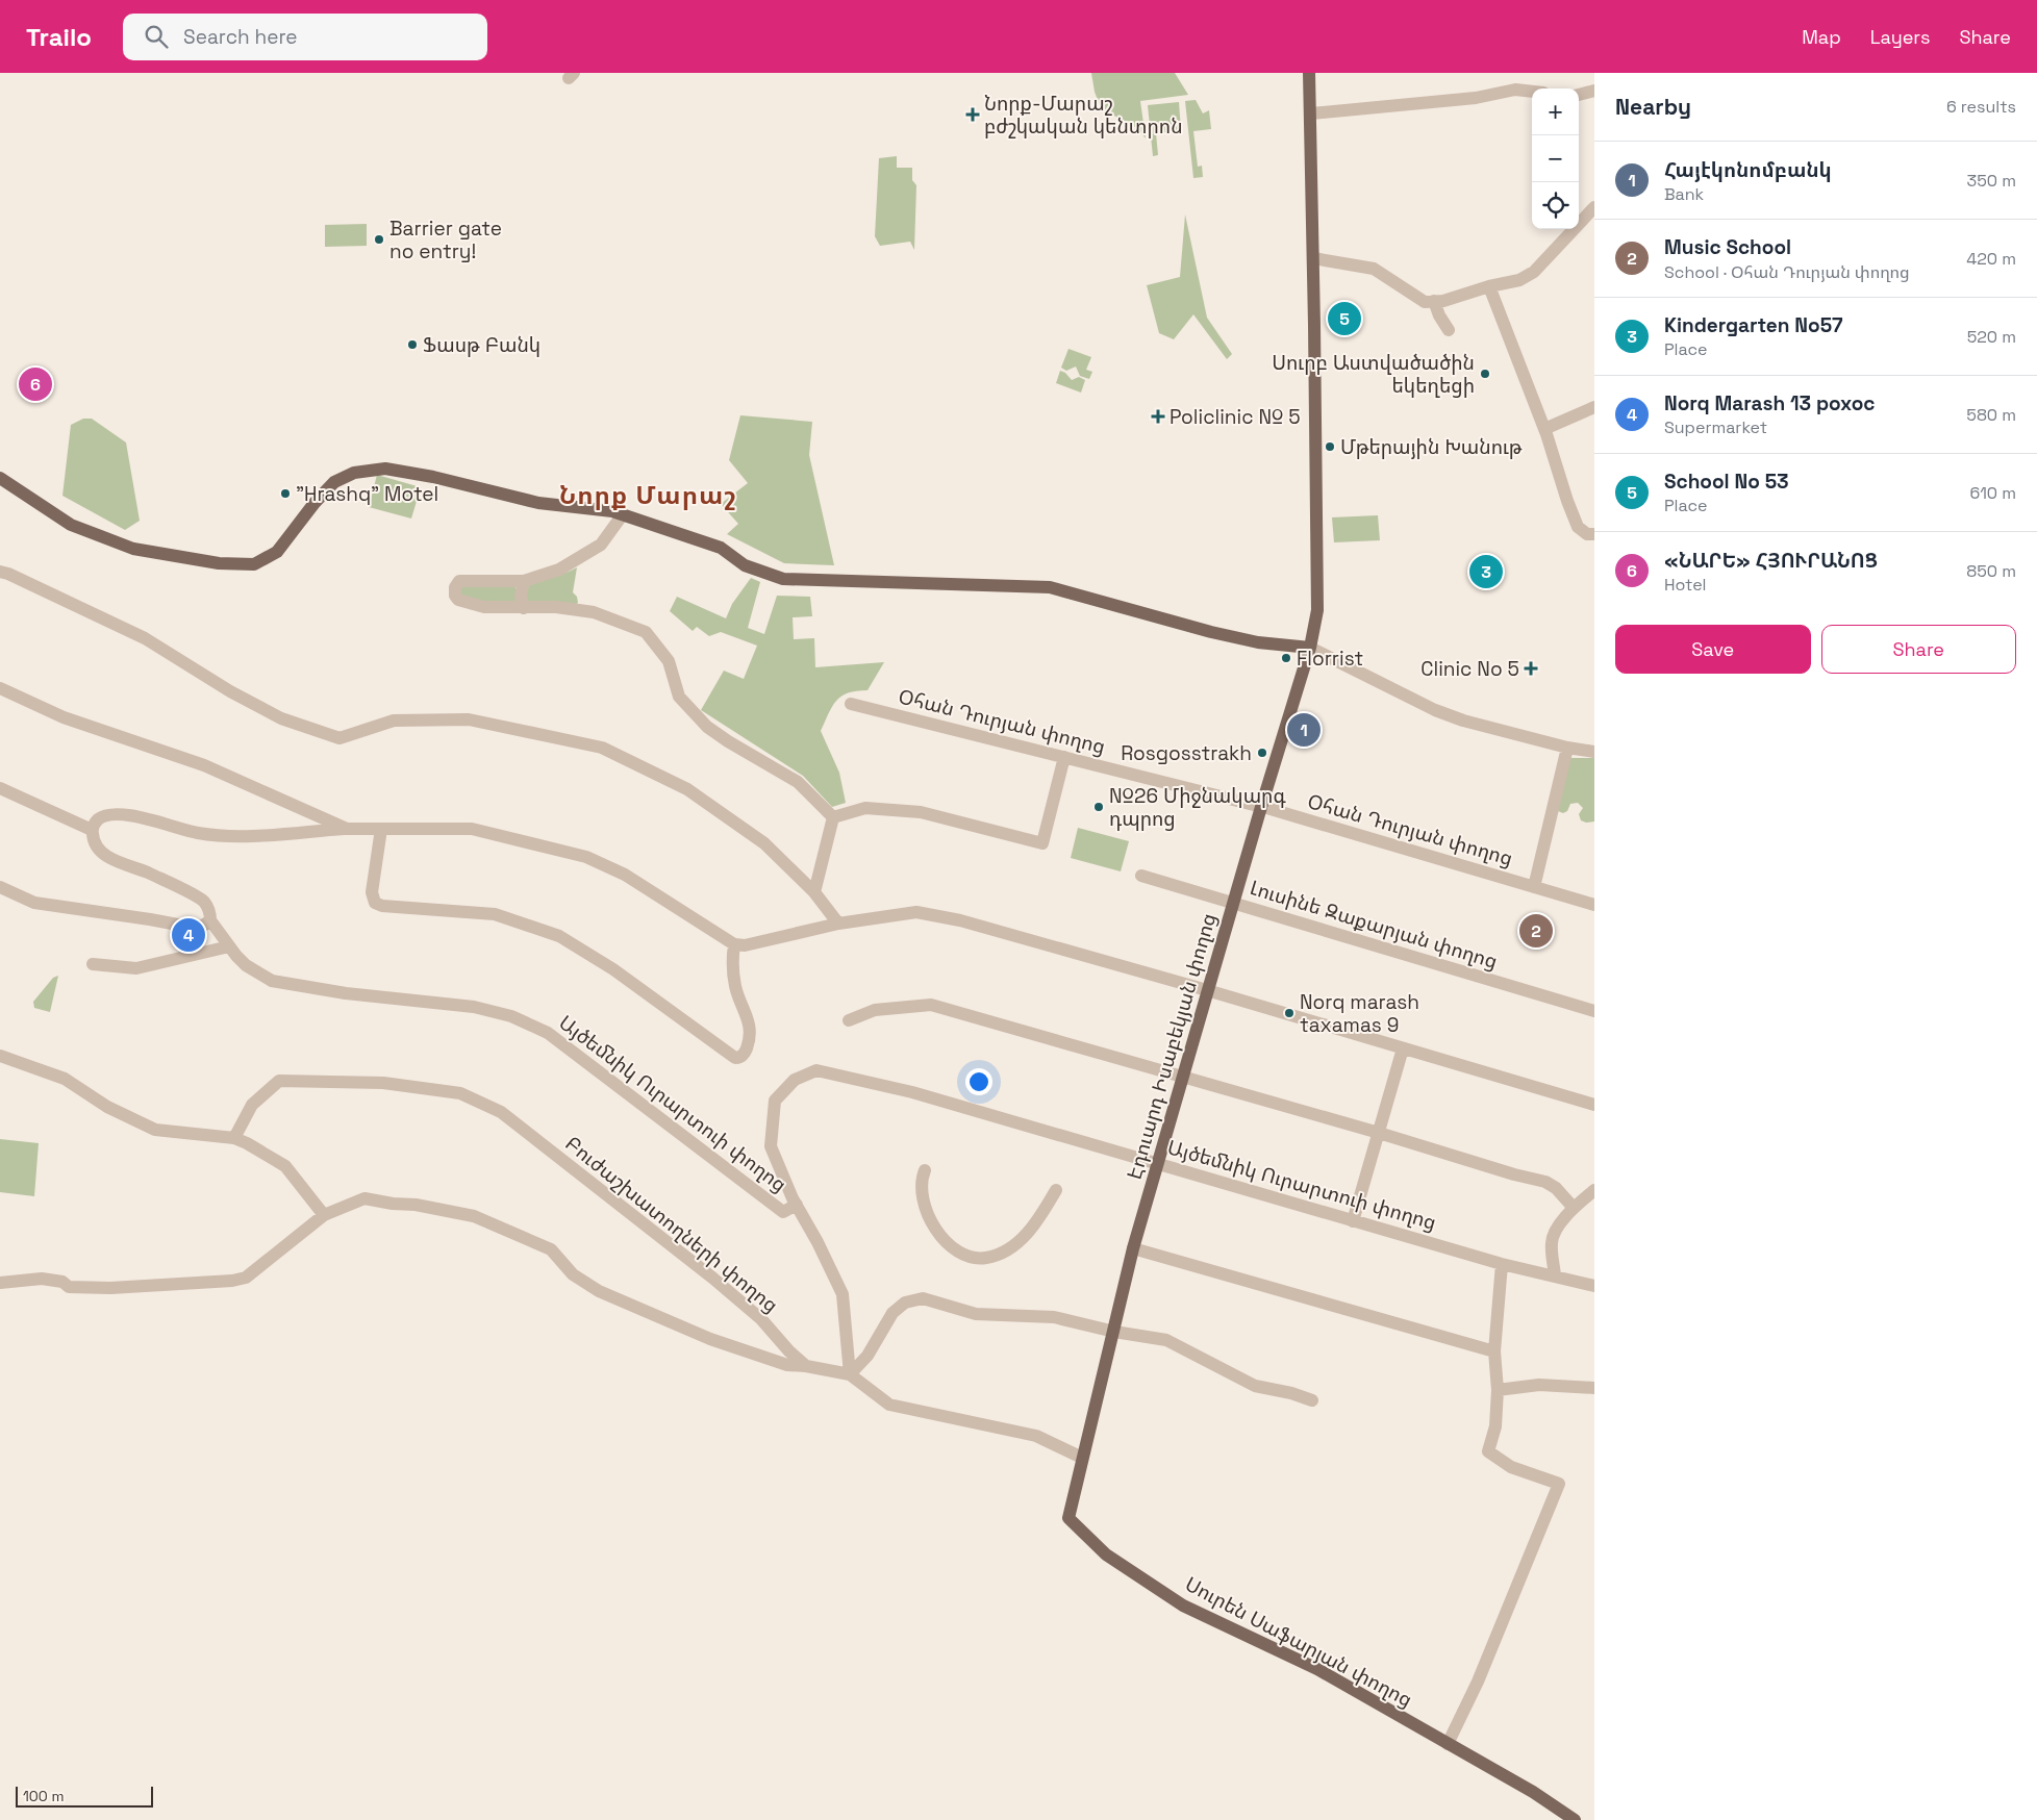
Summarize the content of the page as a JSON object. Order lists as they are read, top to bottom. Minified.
{"streets":{"main road":["Էդուարդ Իսաբեկյան փողոց","Սուրեն Սաֆարյան փողոց"],"street":["Օհան Դուրյան փողոց","Լուսինե Զաքարյան փողոց","Այծեմնիկ Ուրարտուի փողոց","Բուժաշխատողների փողոց"]},"crossings":[["Օհան Դուրյան փողոց","Էդուարդ Իսաբեկյան փողոց"],["Լուսինե Զաքարյան փողոց","Էդուարդ Իսաբեկյան փողոց"],["Էդուարդ Իսաբեկյան փողոց","Այծեմնիկ Ուրարտուի փողոց"],["Էդուարդ Իսաբեկյան փողոց","Սուրեն Սաֆարյան փողոց"]],"districts":["Նորք Մարաշ"],"places":{"health":["Նորք-Մարաշ բժշկական կենտրոն","Policlinic № 5","Clinic No 5"],"other":["Barrier gate no entry!","Ֆասթ Բանկ","Սուրբ Աստվածածին եկեղեցի","Մթերային Խանութ","\"Hrashq\" Motel","Florrist","Rosgosstrakh","№26 Միջնակարգ դպրոց","Norq marash taxamas 9"]},"scale_bar":"100 m","page":{"header":"Trailo","search":"Search here","nav":["Map","Layers","Share"],"heading":["Nearby","6 results"],"map_buttons":["+","−"],"list":[{"mark":"1","name":"Հայէկոնոմբանկ","note":"Bank","value":"350 m"},{"mark":"2","name":"Music School","note":"School · Օհան Դուրյան փողոց","value":"420 m"},{"mark":"3","name":"Kindergarten No57","note":"Place","value":"520 m"},{"mark":"4","name":"Norq Marash 13 poxoc","note":"Supermarket","value":"580 m"},{"mark":"5","name":"School No 53","note":"Place","value":"610 m"},{"mark":"6","name":"«ՆԱՐԵ» ՀՅՈՒՐԱՆՈՑ","note":"Hotel","value":"850 m"}],"pins":["5","6","3","1","2","4"],"buttons":["Save","Share"],"scale":"100 m"}}
